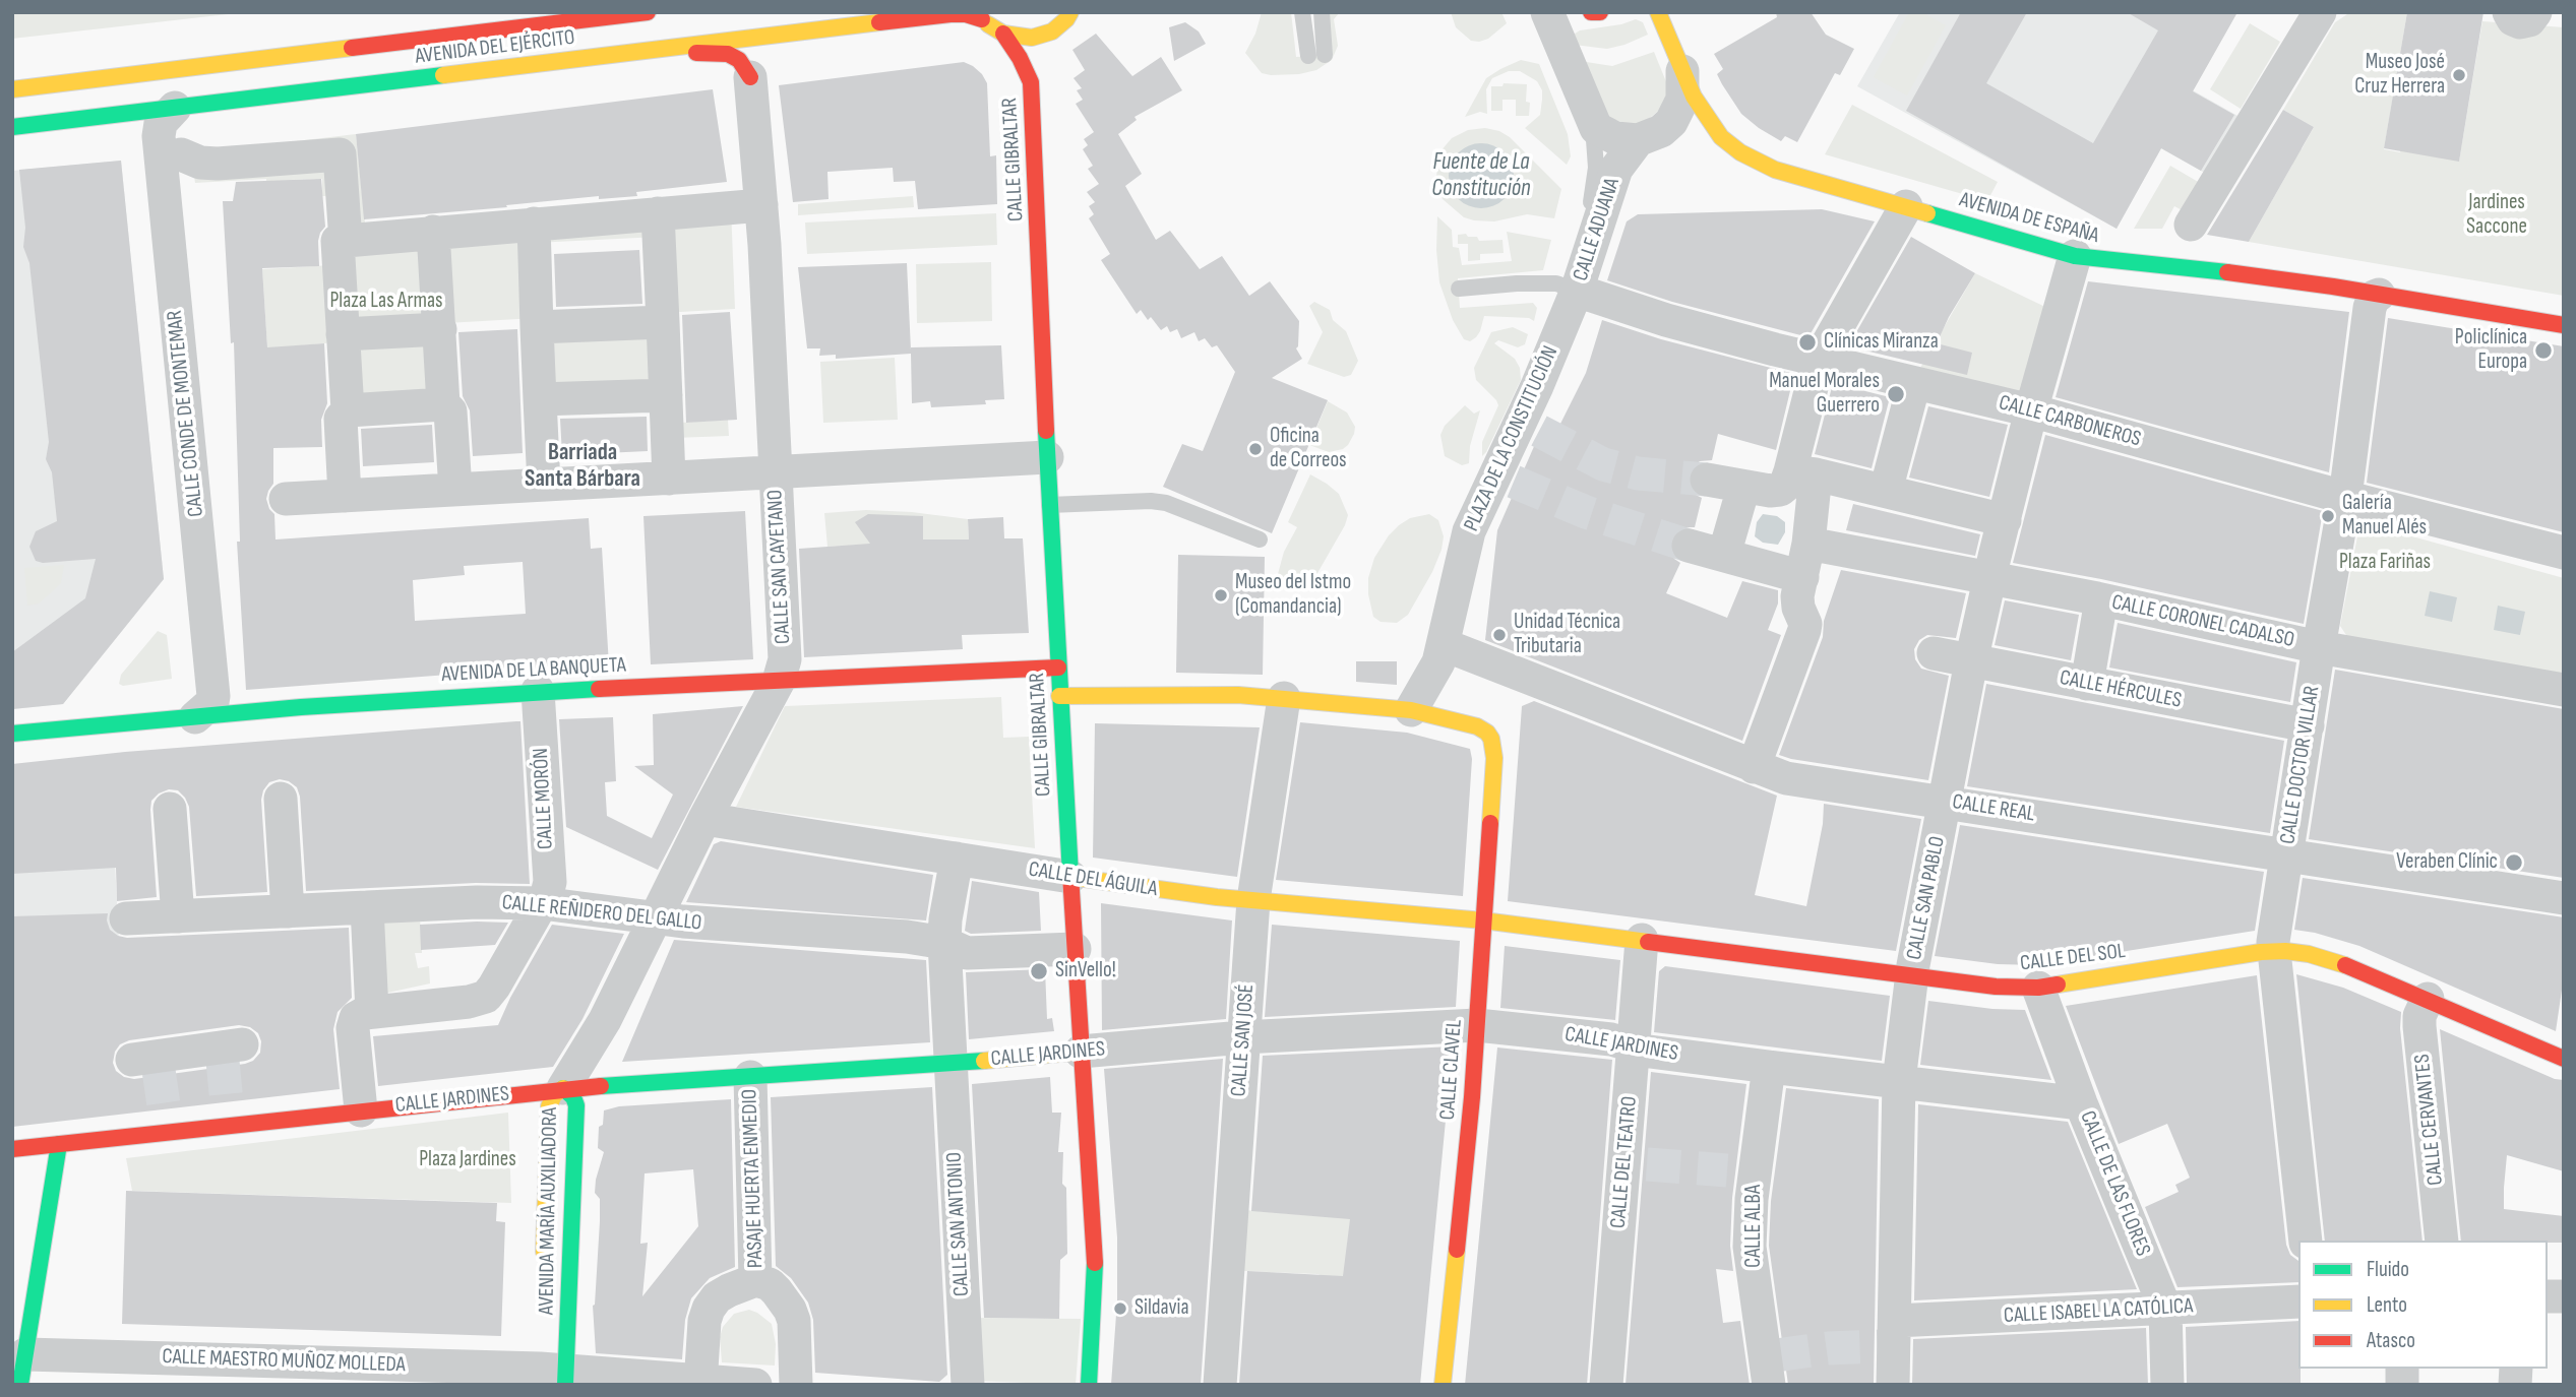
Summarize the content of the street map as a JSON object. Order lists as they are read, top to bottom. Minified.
{"streets":{"main road":["AVENIDA DEL EJÉRCITO","CALLE GIBRALTAR","AVENIDA DE ESPAÑA","AVENIDA DE LA BANQUETA","CALLE DEL ÁGUILA","CALLE DEL SOL","CALLE JARDINES","CALLE CLAVEL","AVENIDA MARÍA AUXILIADORA"],"street":["CALLE ADUANA","CALLE CONDE DE MONTEMAR","CALLE CARBONEROS","PLAZA DE LA CONSTITUCIÓN","CALLE SAN CAYETANO","CALLE CORONEL CADALSO","CALLE HÉRCULES","CALLE DOCTOR VILLAR","CALLE MORÓN","CALLE REAL","CALLE SAN PABLO","CALLE REÑIDERO DEL GALLO","CALLE SAN JOSÉ","CALLE CERVANTES","CALLE DEL TEATRO","PASAJE HUERTA ENMEDIO","CALLE DE LAS FLORES","CALLE SAN ANTONIO","CALLE ALBA","CALLE ISABEL LA CATÓLICA","CALLE MAESTRO MUÑOZ MOLLEDA"]},"crossings":[["AVENIDA DEL EJÉRCITO","CALLE CONDE DE MONTEMAR"],["CALLE GIBRALTAR","AVENIDA DE LA BANQUETA"],["CALLE GIBRALTAR","CALLE DEL ÁGUILA"],["CALLE GIBRALTAR","CALLE REÑIDERO DEL GALLO"],["CALLE GIBRALTAR","CALLE JARDINES"],["AVENIDA DE ESPAÑA","CALLE ADUANA"],["AVENIDA DE ESPAÑA","CALLE DOCTOR VILLAR"],["AVENIDA DE ESPAÑA","CALLE SAN PABLO"],["CALLE ADUANA","CALLE CARBONEROS"],["CALLE ADUANA","PLAZA DE LA CONSTITUCIÓN"],["CALLE CONDE DE MONTEMAR","AVENIDA DE LA BANQUETA"],["CALLE CARBONEROS","PLAZA DE LA CONSTITUCIÓN"],["CALLE CARBONEROS","CALLE DOCTOR VILLAR"],["CALLE CARBONEROS","CALLE SAN PABLO"],["PLAZA DE LA CONSTITUCIÓN","CALLE REAL"],["PLAZA DE LA CONSTITUCIÓN","CALLE CLAVEL"],["CALLE SAN CAYETANO","AVENIDA DE LA BANQUETA"],["CALLE SAN CAYETANO","CALLE DEL ÁGUILA"],["CALLE SAN CAYETANO","CALLE REÑIDERO DEL GALLO"],["CALLE SAN CAYETANO","CALLE JARDINES"],["CALLE SAN CAYETANO","AVENIDA MARÍA AUXILIADORA"],["CALLE CORONEL CADALSO","CALLE DOCTOR VILLAR"],["CALLE CORONEL CADALSO","CALLE SAN PABLO"],["AVENIDA DE LA BANQUETA","CALLE MORÓN"],["CALLE HÉRCULES","CALLE DOCTOR VILLAR"],["CALLE HÉRCULES","CALLE SAN PABLO"],["CALLE DOCTOR VILLAR","CALLE REAL"],["CALLE DOCTOR VILLAR","CALLE DEL SOL"],["CALLE MORÓN","CALLE REÑIDERO DEL GALLO"],["CALLE REAL","CALLE SAN PABLO"],["CALLE DEL ÁGUILA","CALLE DEL SOL"],["CALLE DEL ÁGUILA","CALLE SAN JOSÉ"],["CALLE DEL ÁGUILA","CALLE CLAVEL"],["CALLE DEL ÁGUILA","CALLE SAN ANTONIO"],["CALLE SAN PABLO","CALLE DEL SOL"],["CALLE SAN PABLO","CALLE JARDINES"],["CALLE SAN PABLO","CALLE ISABEL LA CATÓLICA"],["CALLE REÑIDERO DEL GALLO","CALLE SAN ANTONIO"],["CALLE DEL SOL","CALLE CLAVEL"],["CALLE DEL SOL","CALLE CERVANTES"],["CALLE DEL SOL","CALLE DEL TEATRO"],["CALLE DEL SOL","CALLE DE LAS FLORES"],["CALLE SAN JOSÉ","CALLE JARDINES"],["CALLE JARDINES","CALLE CLAVEL"],["CALLE JARDINES","CALLE DEL TEATRO"],["CALLE JARDINES","PASAJE HUERTA ENMEDIO"],["CALLE JARDINES","CALLE DE LAS FLORES"],["CALLE JARDINES","AVENIDA MARÍA AUXILIADORA"],["CALLE JARDINES","CALLE SAN ANTONIO"],["CALLE JARDINES","CALLE ALBA"],["PASAJE HUERTA ENMEDIO","CALLE MAESTRO MUÑOZ MOLLEDA"],["CALLE DE LAS FLORES","CALLE ISABEL LA CATÓLICA"],["AVENIDA MARÍA AUXILIADORA","CALLE MAESTRO MUÑOZ MOLLEDA"]],"districts":["Barriada Santa Bárbara"],"water":["Fuente de La Constitución"],"parks":["Jardines Saccone","Plaza Las Armas","Plaza Fariñas","Plaza Jardines"],"places":["Museo José Cruz Herrera","Clínicas Miranza","Policlínica Europa","Manuel Morales Guerrero","Oficina de Correos","Galería Manuel Alés","Museo del Istmo (Comandancia)","Unidad Técnica Tributaria","Veraben Clínic","SinVello!","Sildavia"],"legend":["Fluido","Lento","Atasco"]}
